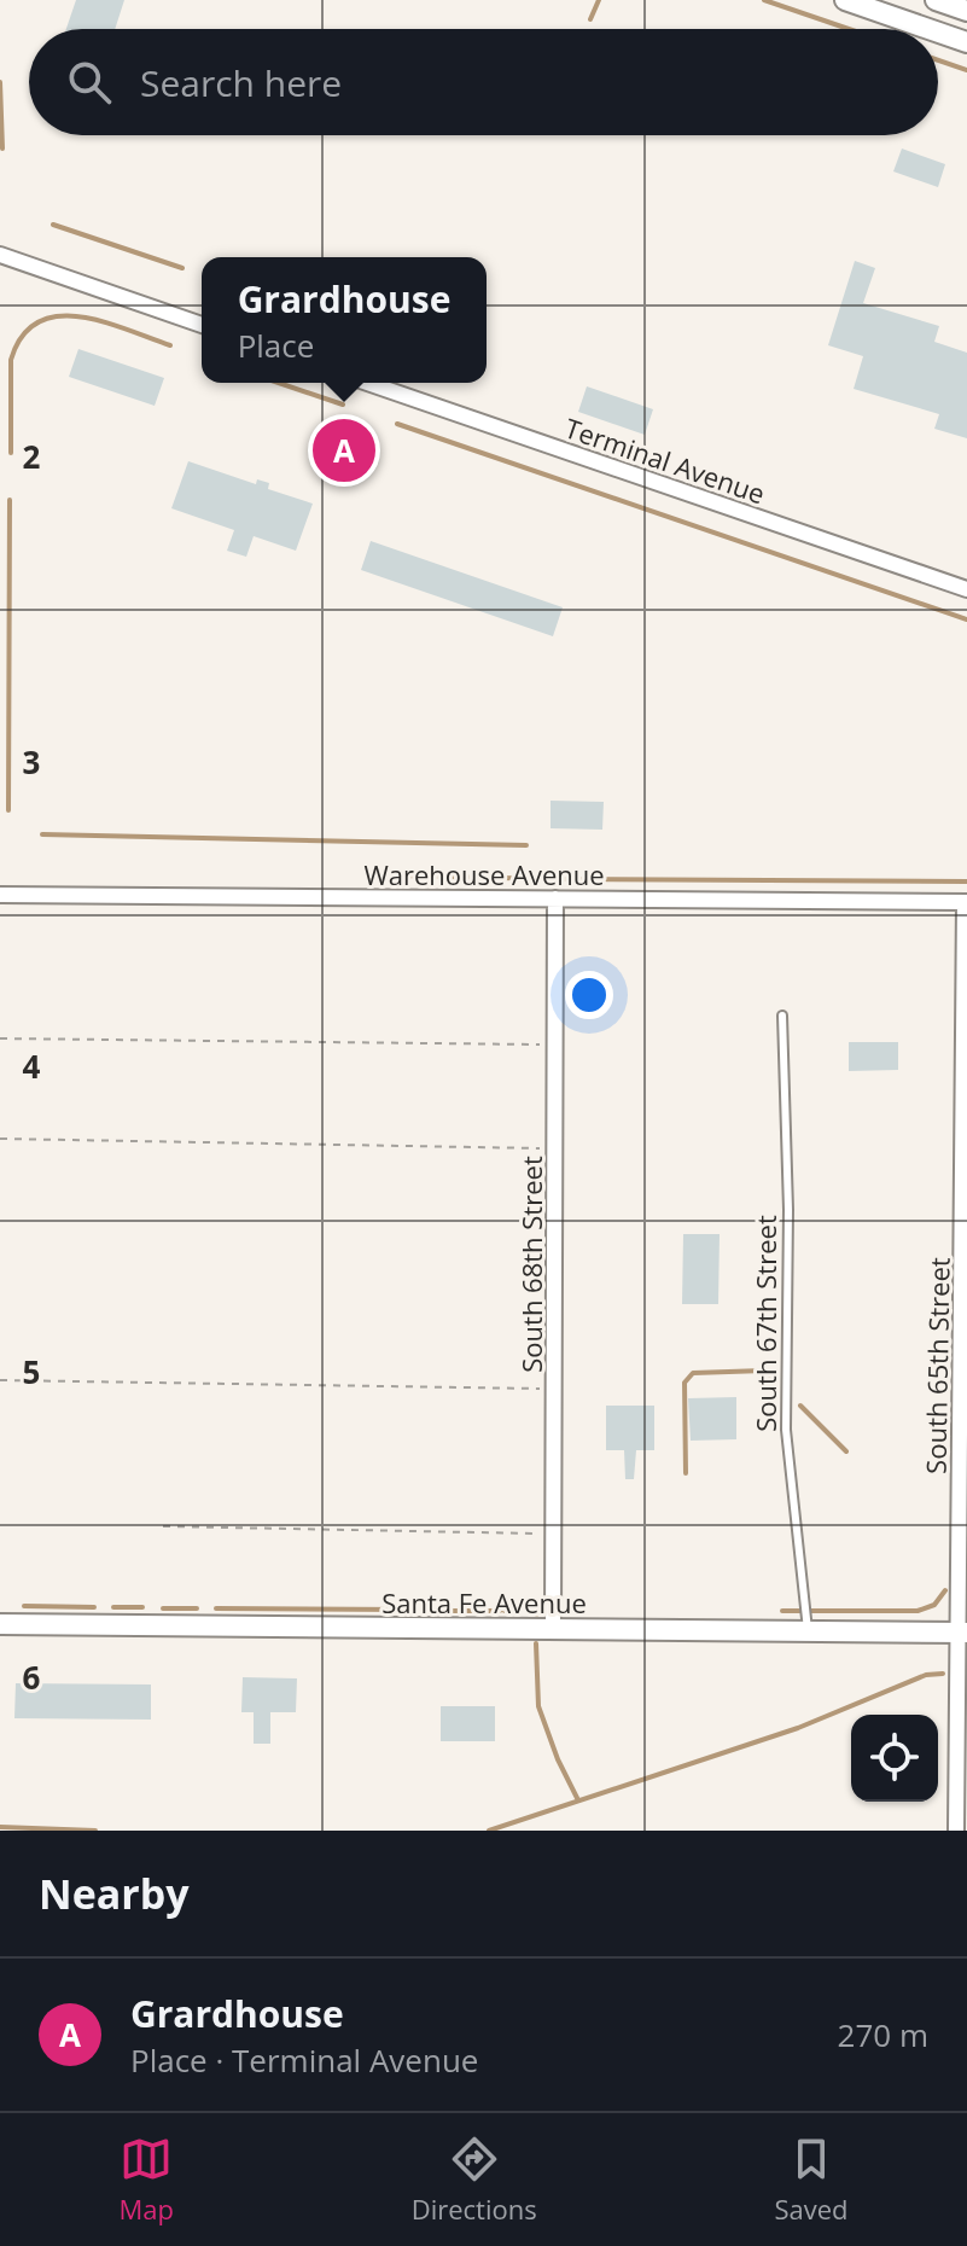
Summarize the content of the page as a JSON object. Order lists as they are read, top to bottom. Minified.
{"streets":{"street":["Terminal Avenue","Warehouse Avenue","South 68th Street","South 65th Street","Santa Fe Avenue"],"lane":["South 67th Street"]},"crossings":[["Warehouse Avenue","South 68th Street"],["Warehouse Avenue","South 65th Street"],["South 68th Street","Santa Fe Avenue"],["South 67th Street","Santa Fe Avenue"],["South 65th Street","Santa Fe Avenue"]],"page":{"search":"Search here","popup":["Grardhouse","Place"],"pins":"A","heading":"Nearby","list":[{"mark":"A","name":"Grardhouse","note":"Place · Terminal Avenue","value":"270 m"}],"nav":["Map","Directions","Saved"]},"grid":{"rows":["2","3","4","5","6"]}}
